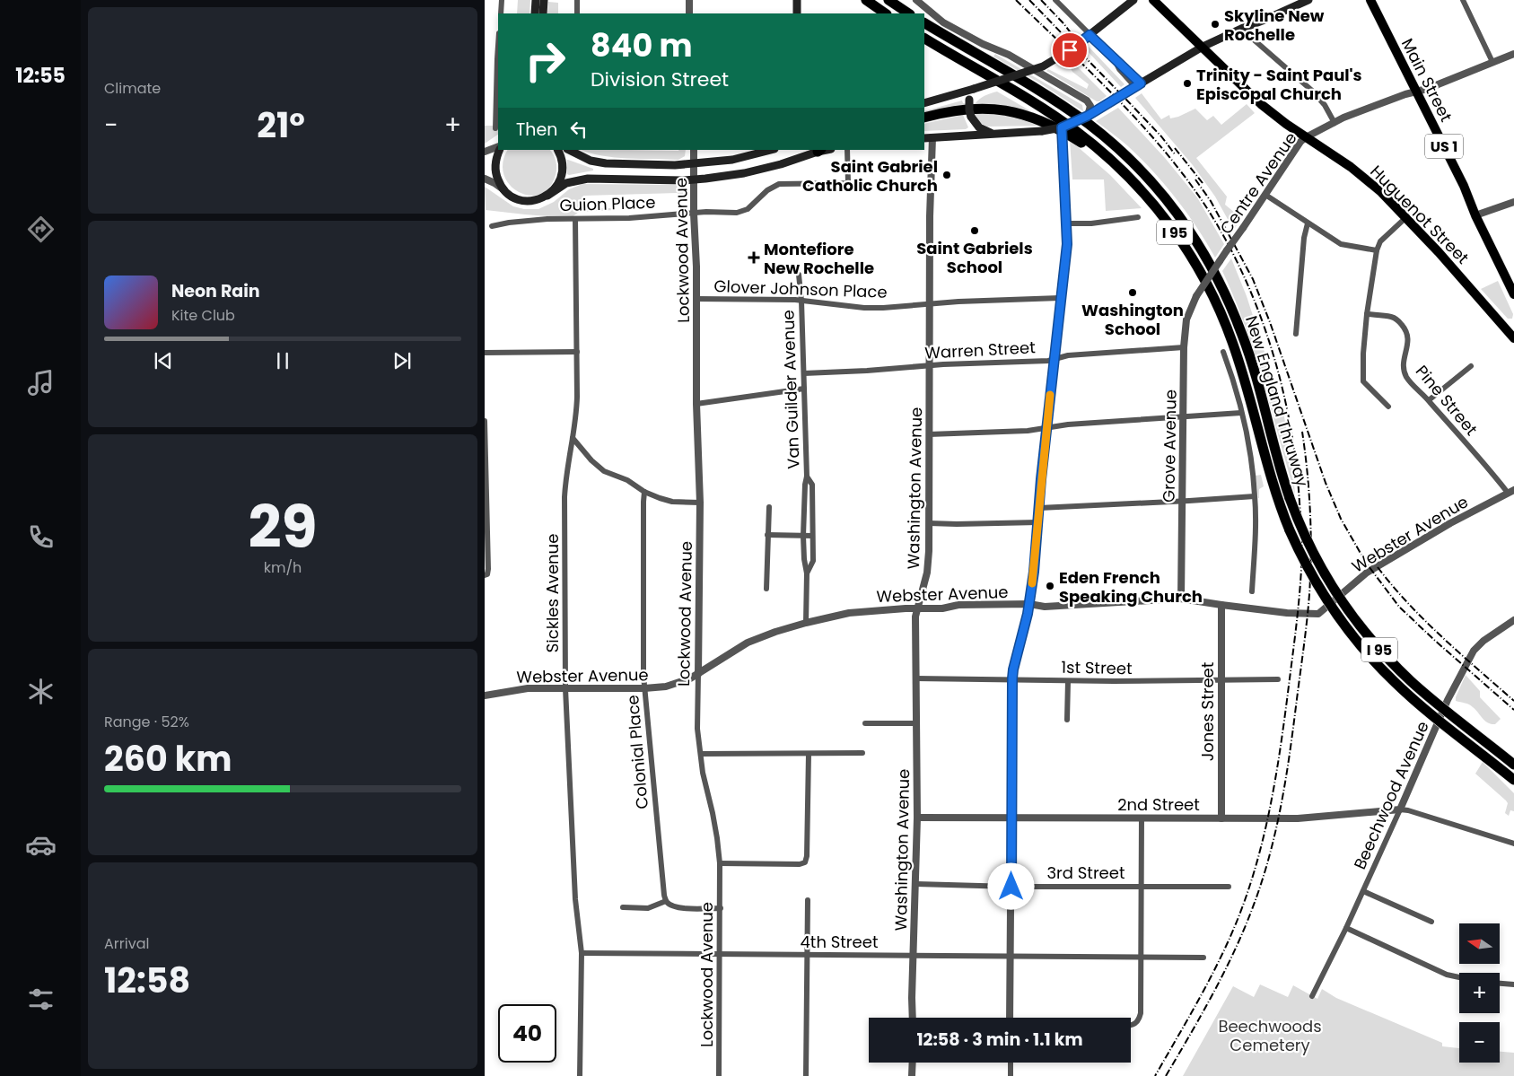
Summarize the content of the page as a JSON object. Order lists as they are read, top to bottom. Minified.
{"streets":{"highway":["I 95","New England Thruway"],"main road":["Main Street","US 1","Huguenot Street"],"street":["Centre Avenue","Guion Place","Lockwood Avenue","Glover Johnson Place","Warren Street","Van Guilder Avenue","Pine Street","Grove Avenue","Washington Avenue","Webster Avenue","Sickles Avenue","1st Street","Jones Street","Colonial Place","Beechwood Avenue","2nd Street","3rd Street","4th Street"]},"crossings":[["Main Street","Centre Avenue"],["Centre Avenue","Huguenot Street"],["Centre Avenue","Grove Avenue"],["Guion Place","Lockwood Avenue"],["Guion Place","Sickles Avenue"],["Lockwood Avenue","Glover Johnson Place"],["Lockwood Avenue","Webster Avenue"],["Lockwood Avenue","4th Street"],["Glover Johnson Place","Van Guilder Avenue"],["Glover Johnson Place","Washington Avenue"],["Warren Street","Van Guilder Avenue"],["Warren Street","Grove Avenue"],["Warren Street","Washington Avenue"],["Van Guilder Avenue","Webster Avenue"],["Pine Street","Webster Avenue"],["Grove Avenue","Webster Avenue"],["Washington Avenue","Webster Avenue"],["Washington Avenue","1st Street"],["Washington Avenue","2nd Street"],["Washington Avenue","3rd Street"],["Washington Avenue","4th Street"],["Webster Avenue","Sickles Avenue"],["Webster Avenue","Jones Street"],["Webster Avenue","Colonial Place"],["Sickles Avenue","4th Street"],["1st Street","Jones Street"],["Jones Street","2nd Street"],["Beechwood Avenue","2nd Street"]],"parks":["Beechwoods Cemetery"],"places":{"other":["Skyline New Rochelle","Trinity - Saint Paul's Episcopal Church","Saint Gabriel Catholic Church","Saint Gabriels School","Washington School","Eden French Speaking Church"],"health":["Montefiore New Rochelle"]},"north":"left","page":{"tabs":"12:55","tile":["Climate",["29","km/h"],["Range · 52%","260 km"],["Arrival","12:58"]],"turn":["840 m","Division Street"],"heat":["−","21°","+"],"then":"Then","song":["Neon Rain","Kite Club"],"map_buttons":["+","−"],"limit":"40","trip":"12:58 · 3 min · 1.1 km"}}
